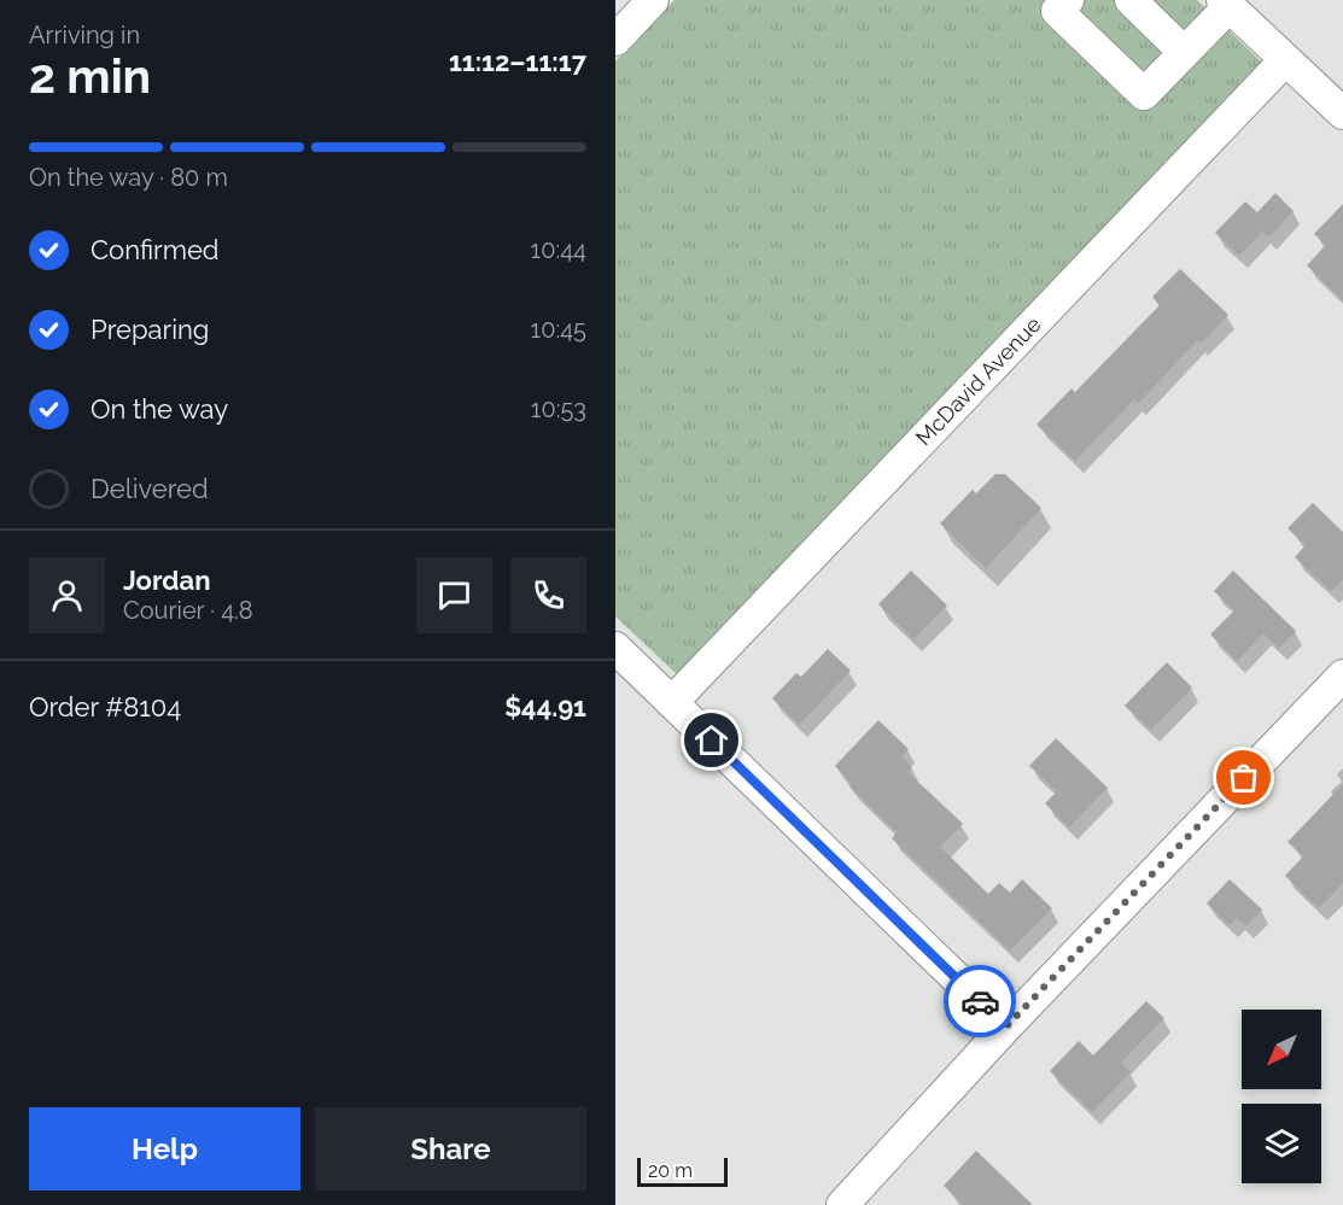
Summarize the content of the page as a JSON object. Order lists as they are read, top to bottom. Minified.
{"streets":{"street":["McDavid Avenue"]},"scale_bar":"20 m","north":"bottom left","page":{"heading":["2 min","Arriving in","11:12–11:17"],"panel":["Jordan","Courier · 4.8","Order #8104","$44.91"],"bar":"On the way · 80 m","list":[["Confirmed","10:44"],["Preparing","10:45"],["On the way","10:53"],"Delivered"],"buttons":["Help","Share"],"scale":"20 m"}}
